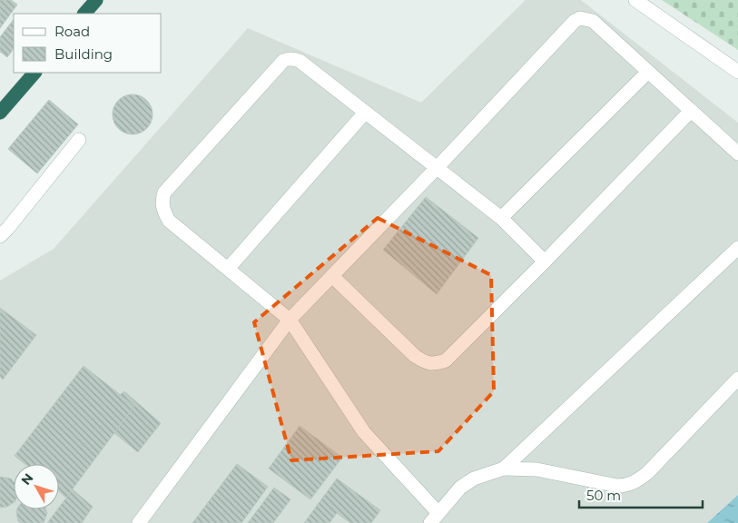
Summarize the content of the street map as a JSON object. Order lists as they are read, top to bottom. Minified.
{"legend":["Road","Building"],"scale_bar":"50 m","north":"top left"}
